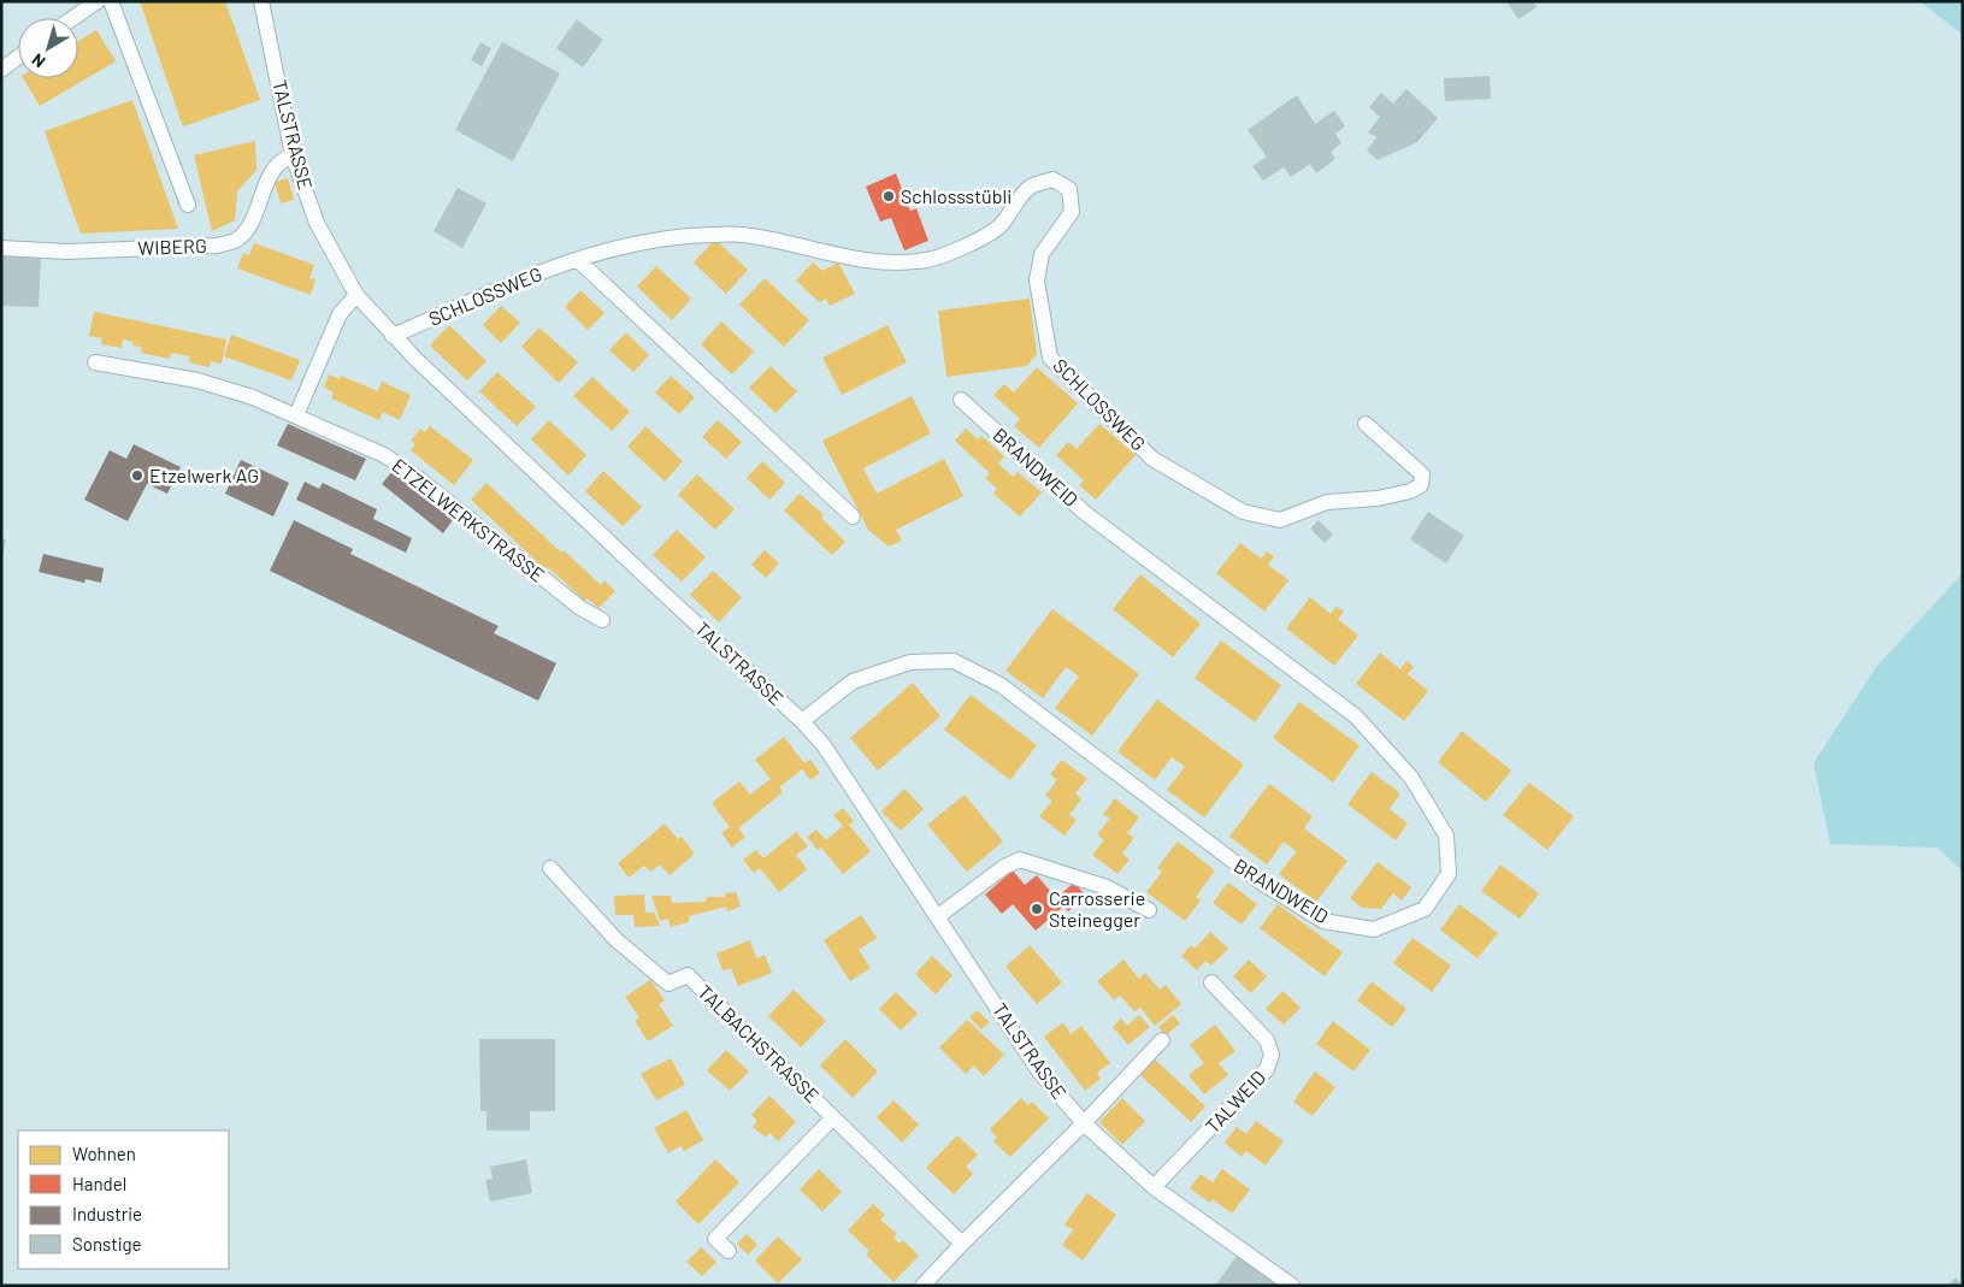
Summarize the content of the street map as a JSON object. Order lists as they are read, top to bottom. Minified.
{"streets":{"street":["TALSTRASSE","WIBERG","SCHLOSSWEG","BRANDWEID","ETZELWERKSTRASSE","TALBACHSTRASSE","TALWEID"]},"crossings":[["TALSTRASSE","WIBERG"],["TALSTRASSE","SCHLOSSWEG"],["TALSTRASSE","BRANDWEID"],["TALSTRASSE","TALWEID"]],"places":["Schlossstübli","Etzelwerk AG","Carrosserie Steinegger"],"legend":["Wohnen","Handel","Industrie","Sonstige"],"north":"bottom left"}
